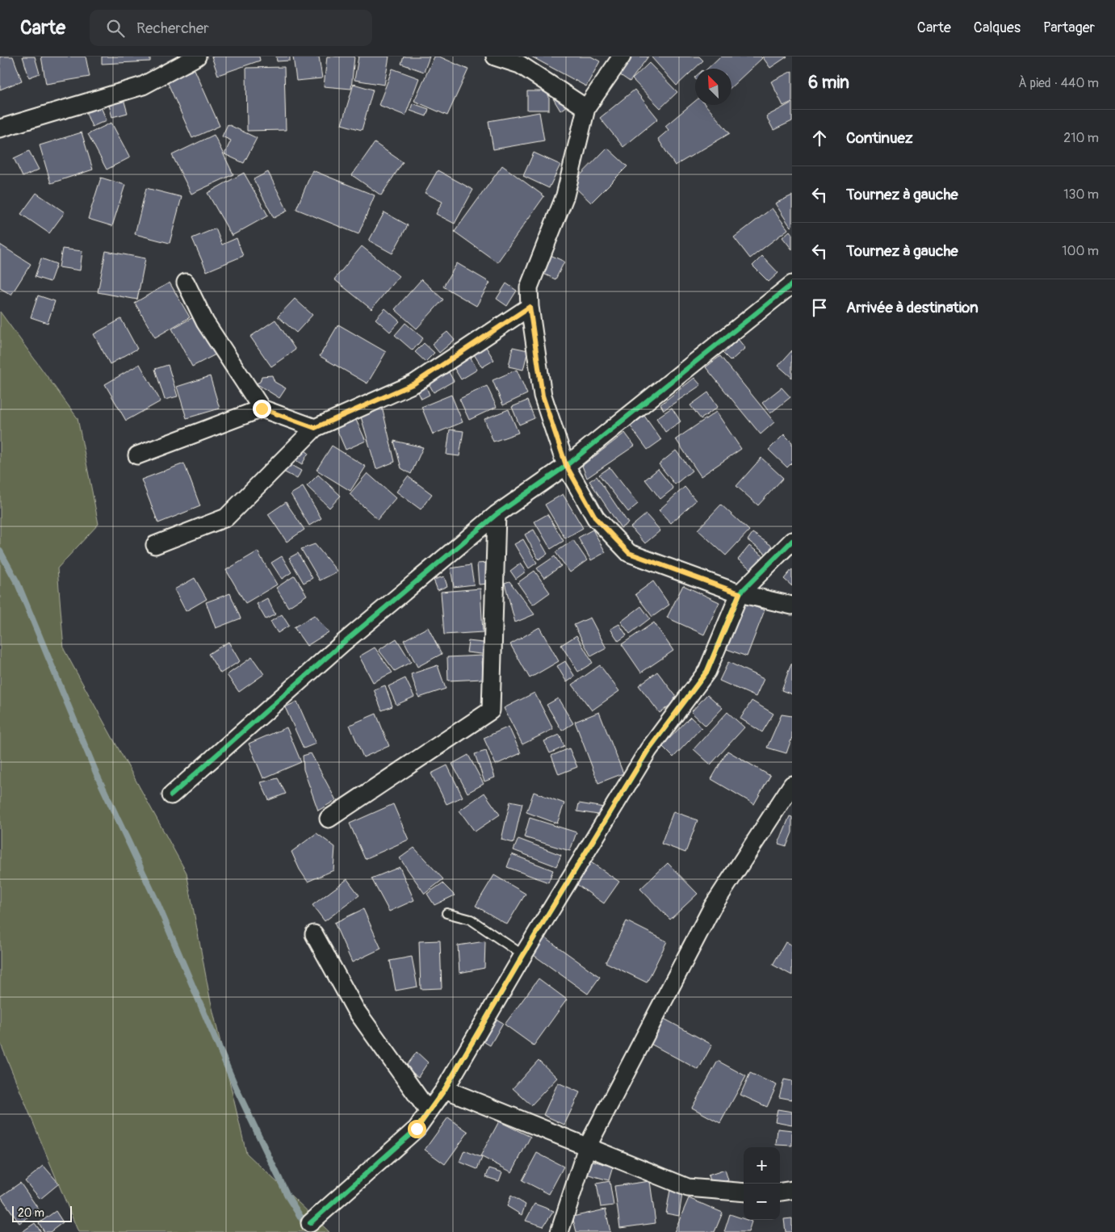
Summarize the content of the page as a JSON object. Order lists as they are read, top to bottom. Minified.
{"scale_bar":"20 m","north":"top left","page":{"header":"Carte","search":"Rechercher","nav":["Carte","Calques","Partager"],"heading":["6 min","À pied · 440 m"],"list":[["Continuez","210 m"],["Tournez à gauche","130 m"],["Tournez à gauche","100 m"],"Arrivée à destination"],"map_buttons":["+","−"],"scale":"20 m"}}
